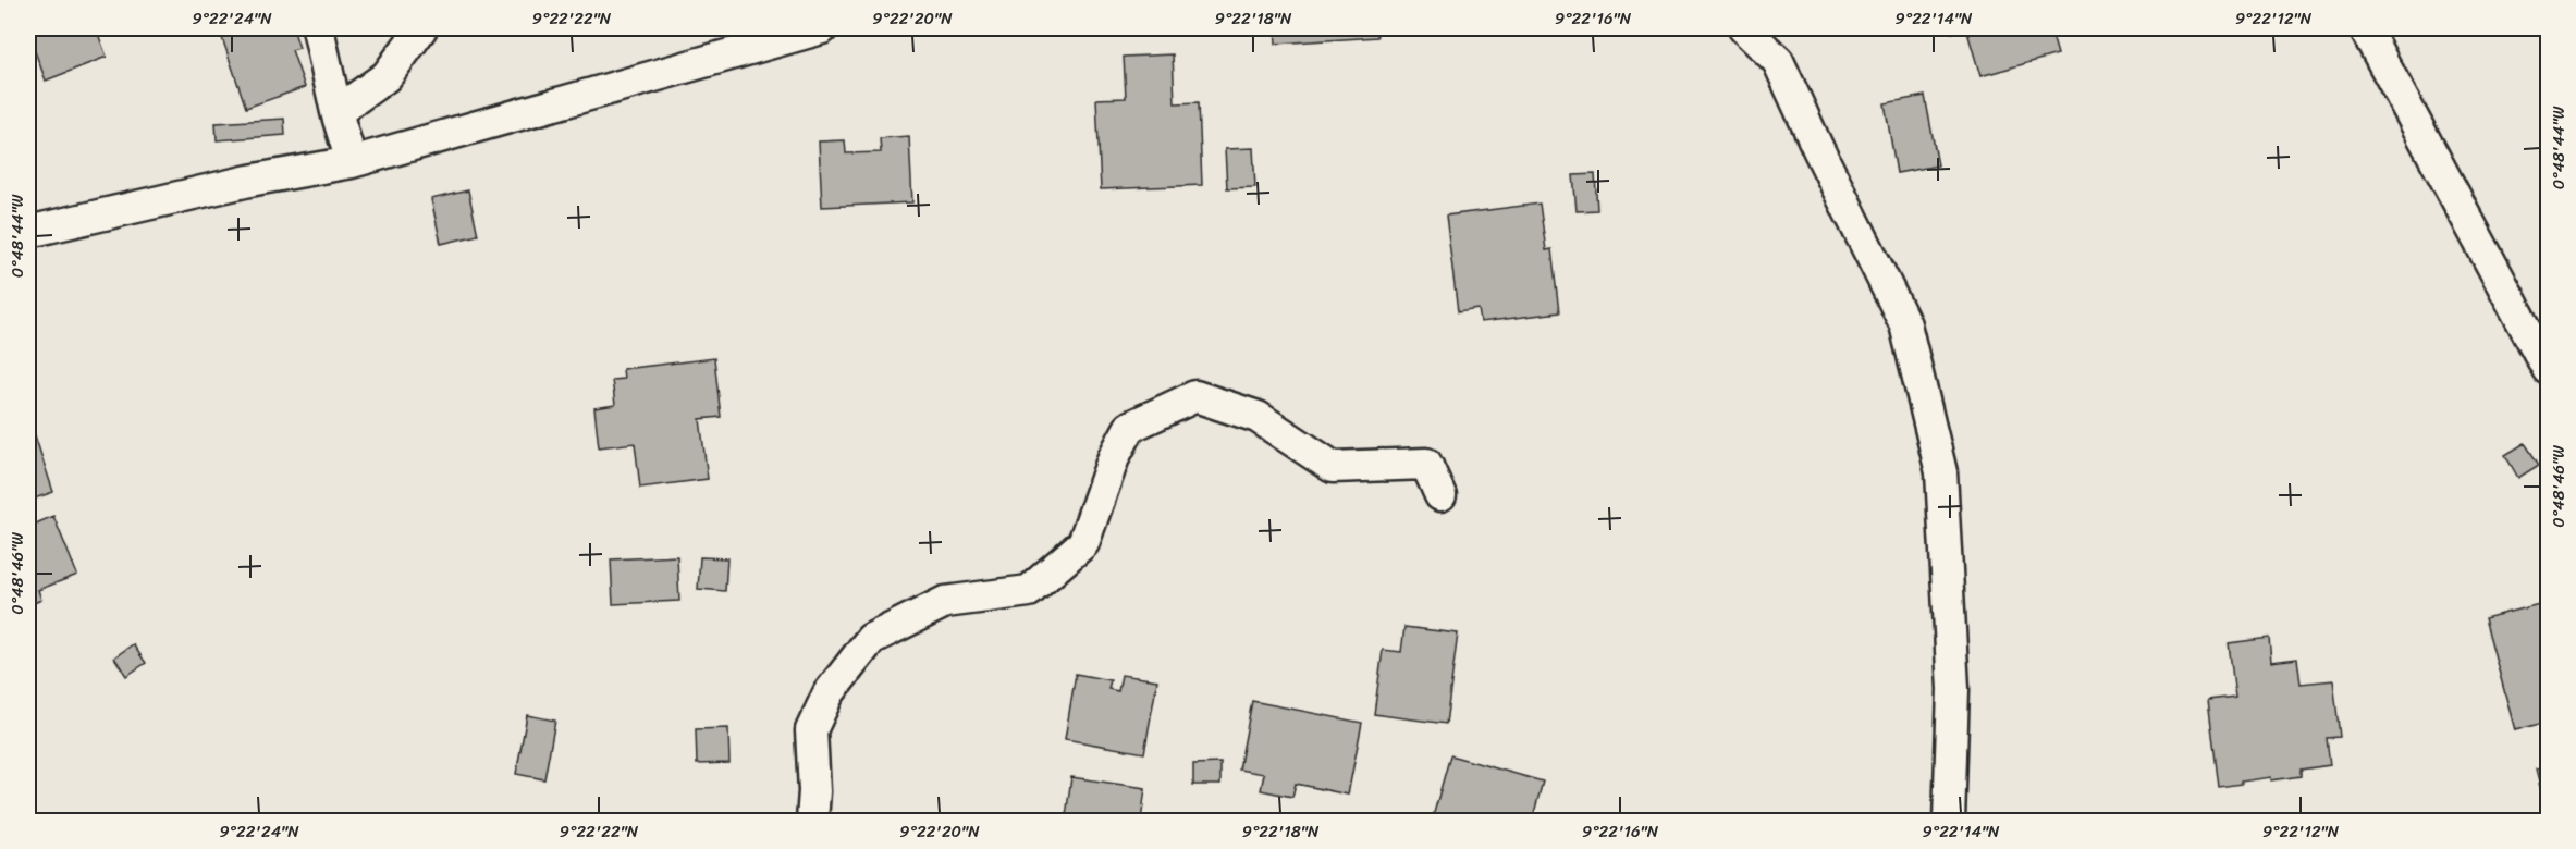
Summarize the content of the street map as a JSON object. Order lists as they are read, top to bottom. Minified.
{"coordinates":["9°22'24\"N","9°22'22\"N","9°22'20\"N","9°22'18\"N","9°22'16\"N","9°22'14\"N","9°22'12\"N","0°48'44\"W","0°48'46\"W"]}
